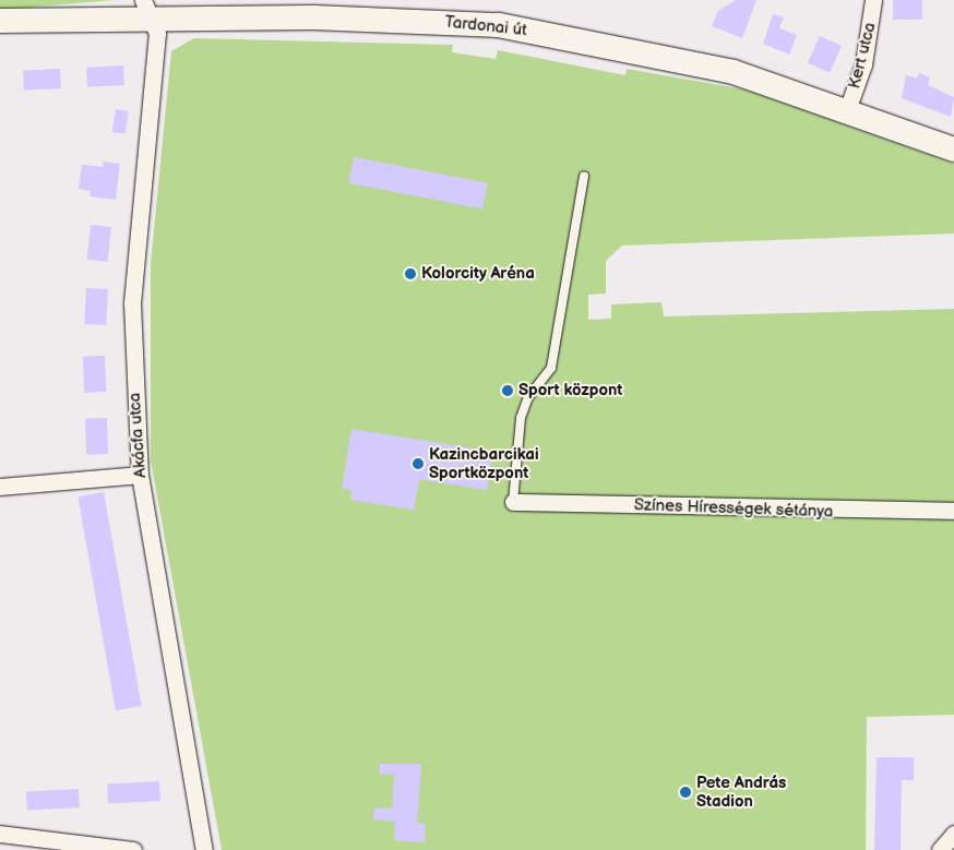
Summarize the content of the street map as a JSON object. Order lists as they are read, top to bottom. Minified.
{"streets":{"street":["Tardonai út","Kert utca","Akácfa utca","Színes Hírességek sétánya"]},"crossings":[["Tardonai út","Kert utca"],["Tardonai út","Akácfa utca"]],"places":["Kolorcity Aréna","Sport központ","Kazincbarcikai Sportközpont","Pete András Stadion"]}
